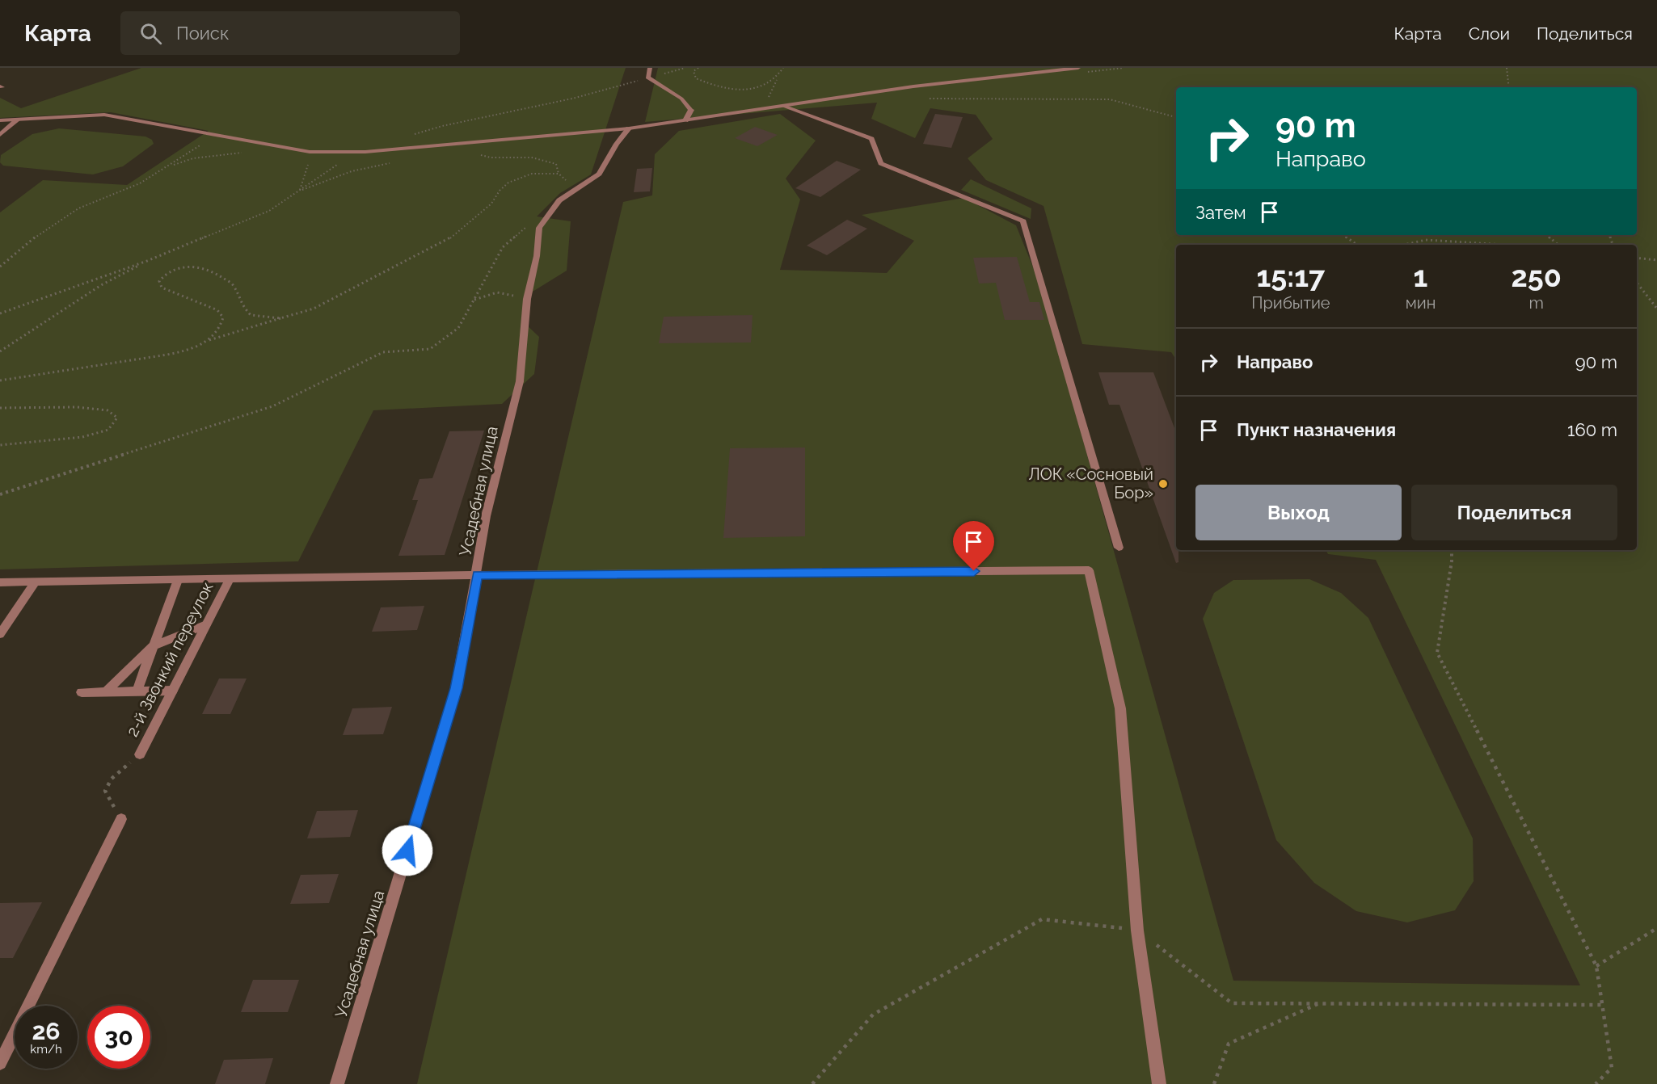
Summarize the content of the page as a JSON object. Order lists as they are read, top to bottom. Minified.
{"streets":{"street":["Усадебная улица","2-й Звонкий переулок"]},"places":["ЛОК «Сосновый Бор»"],"page":{"header":"Карта","search":"Поиск","nav":["Карта","Слои","Поделиться"],"turn":["90 m","Направо"],"then":"Затем","eta":["15:17","Прибытие","1","мин","250","m"],"list":[{"name":"Направо","value":"90 m"},{"name":"Пункт назначения","value":"160 m"}],"buttons":["Выход","Поделиться"],"speed":"26 km/h","limit":"30"}}
